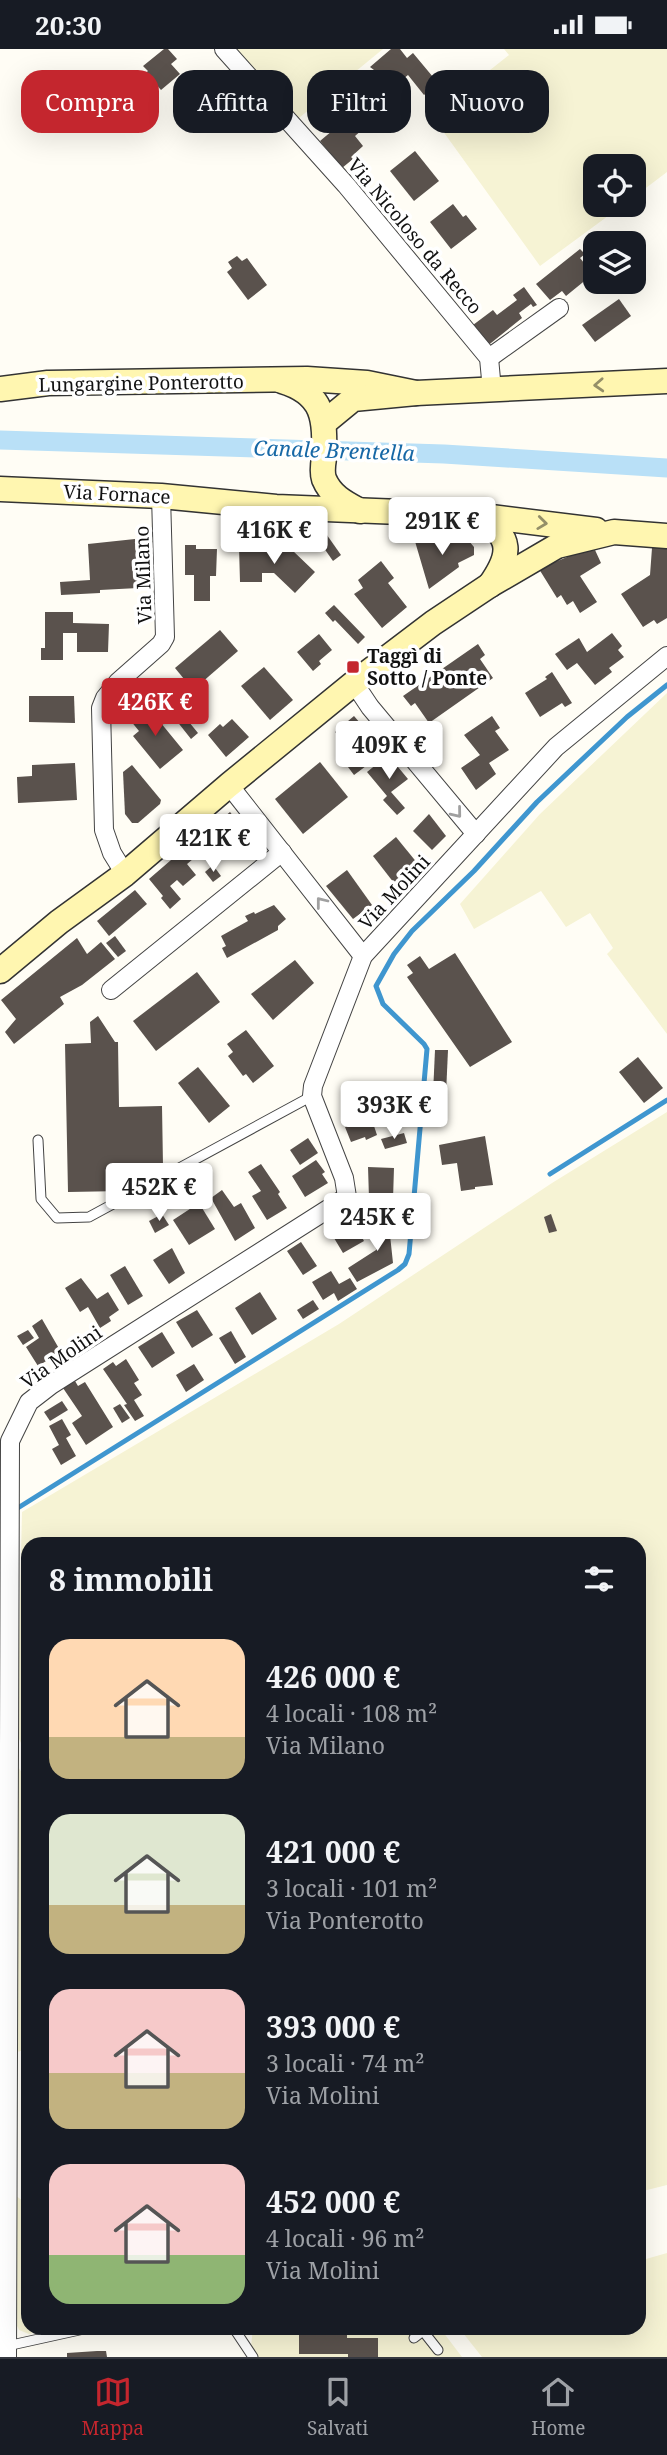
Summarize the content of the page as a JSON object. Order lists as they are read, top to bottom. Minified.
{"streets":{"main road":["Lungargine Ponterotto","Via Fornace"],"street":["Via Nicoloso da Recco","Via Milano","Via Molini"]},"crossings":[["Via Fornace","Via Milano"]],"water":["Canale Brentella"],"places":{"transit":["Taggì di Sotto / Ponte"]},"page":{"status":"20:30","chip":["Compra","Affitta","Filtri","Nuovo"],"price":["291K €","416K €","426K €","409K €","421K €","393K €","452K €","245K €"],"heading":"8 immobili","list":[{"name":"426 000 €","note":"4 locali · 108 m² · Via Milano"},{"name":"421 000 €","note":"3 locali · 101 m² · Via Ponterotto"},{"name":"393 000 €","note":"3 locali · 74 m² · Via Molini"},{"name":"452 000 €","note":"4 locali · 96 m² · Via Molini"}],"tabs":["Mappa","Salvati","Home"]}}
